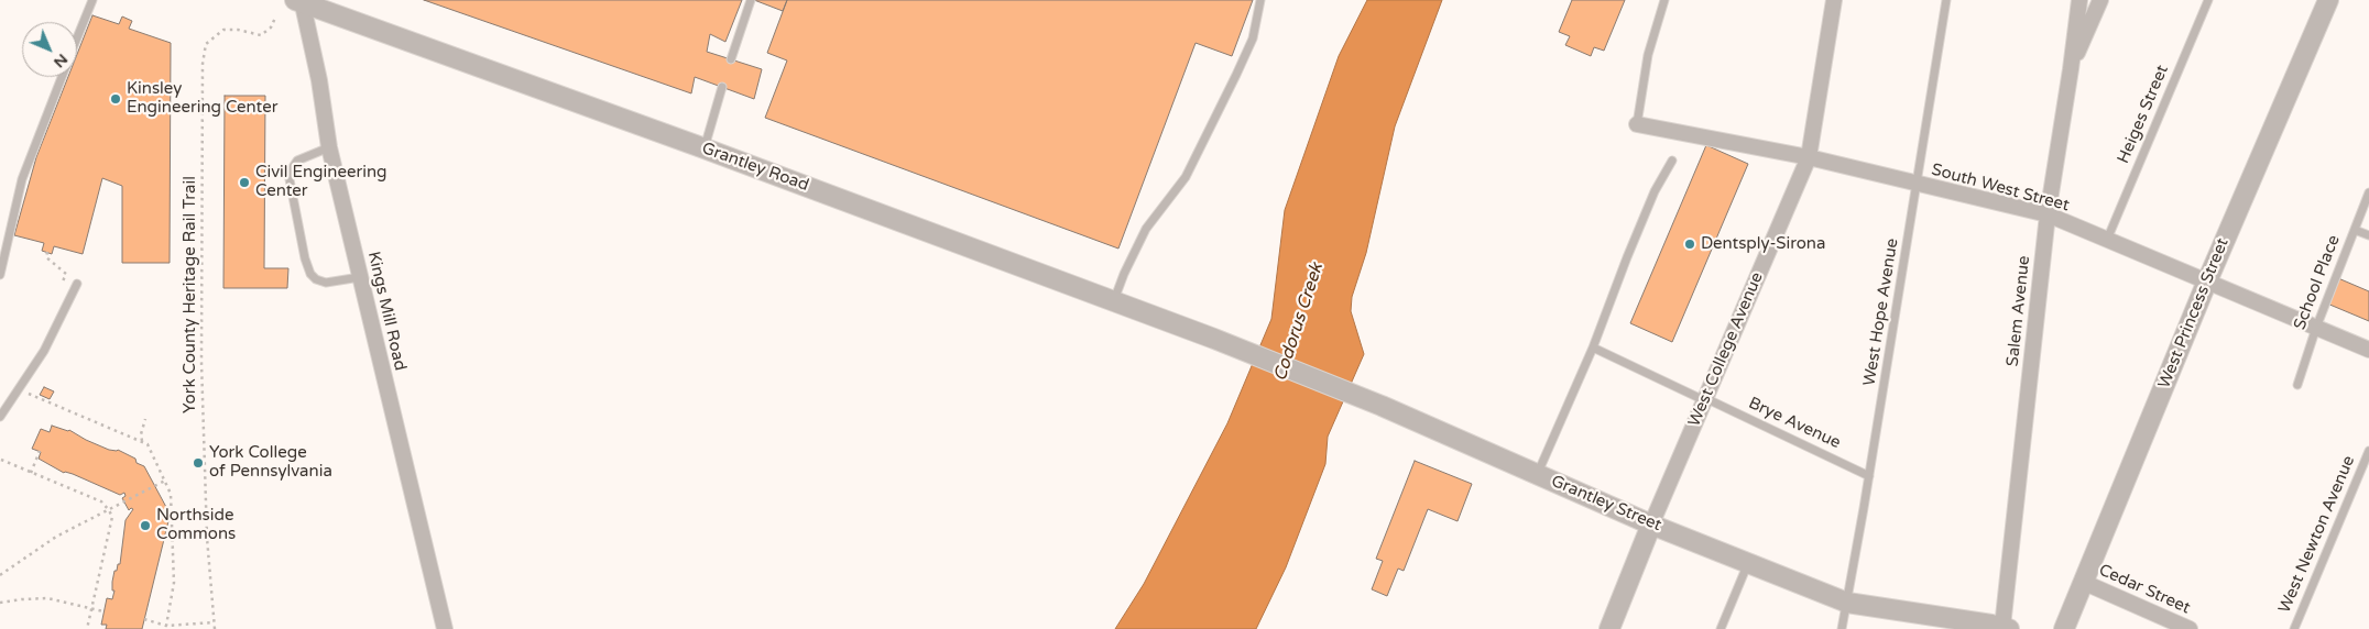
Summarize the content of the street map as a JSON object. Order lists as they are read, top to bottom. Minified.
{"streets":{"street":["Grantley Road","South West Street","Kings Mill Road","Salem Avenue","West Princess Street","West College Avenue","Grantley Street","Cedar Street"],"lane":["Heiges Street","School Place","West Hope Avenue","Brye Avenue","West Newton Avenue"],"path":["York County Heritage Rail Trail"]},"crossings":[["Heiges Street","South West Street"],["Grantley Road","Kings Mill Road"],["Grantley Road","Grantley Street"],["South West Street","School Place"],["South West Street","Salem Avenue"],["South West Street","West Hope Avenue"],["South West Street","West Princess Street"],["South West Street","West College Avenue"],["Salem Avenue","Grantley Street"],["West Hope Avenue","Brye Avenue"],["West Hope Avenue","Grantley Street"],["West Princess Street","Cedar Street"],["West College Avenue","Brye Avenue"],["West College Avenue","Grantley Street"]],"water":["Codorus Creek"],"places":["Kinsley Engineering Center","Civil Engineering Center","Dentsply-Sirona","York College of Pennsylvania","Northside Commons"],"north":"bottom right"}
